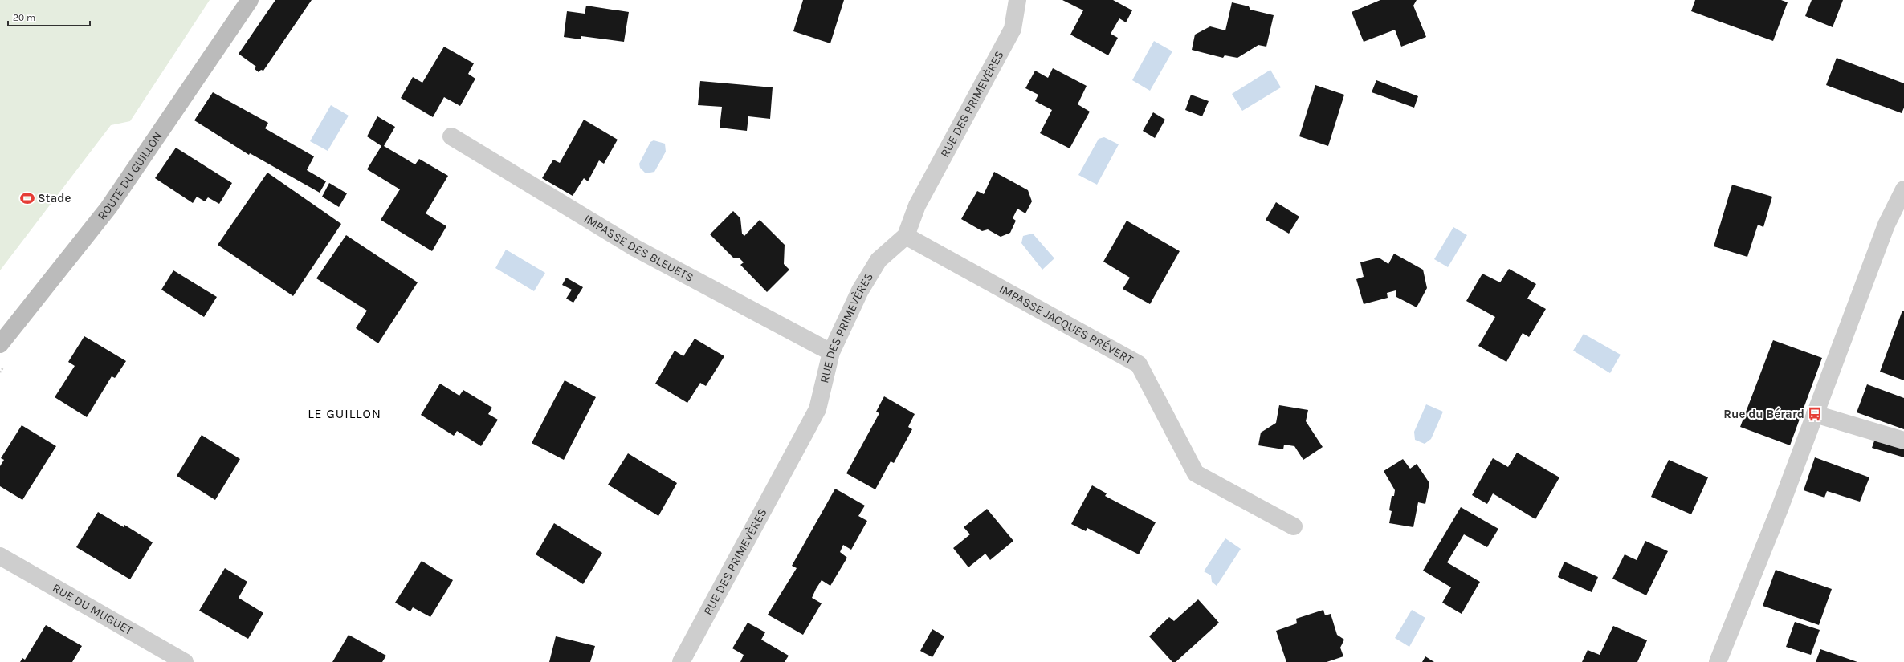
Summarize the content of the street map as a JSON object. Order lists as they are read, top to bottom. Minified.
{"streets":{"street":["RUE DES PRIMEVÈRES","ROUTE DU GUILLON","IMPASSE DES BLEUETS","IMPASSE JACQUES PRÉVERT","RUE DU MUGUET"]},"crossings":[["RUE DES PRIMEVÈRES","IMPASSE DES BLEUETS"],["RUE DES PRIMEVÈRES","IMPASSE JACQUES PRÉVERT"]],"districts":["LE GUILLON"],"places":{"sports":["Stade"],"bus stop":["Rue du Bérard"]},"scale_bar":"20 m"}
